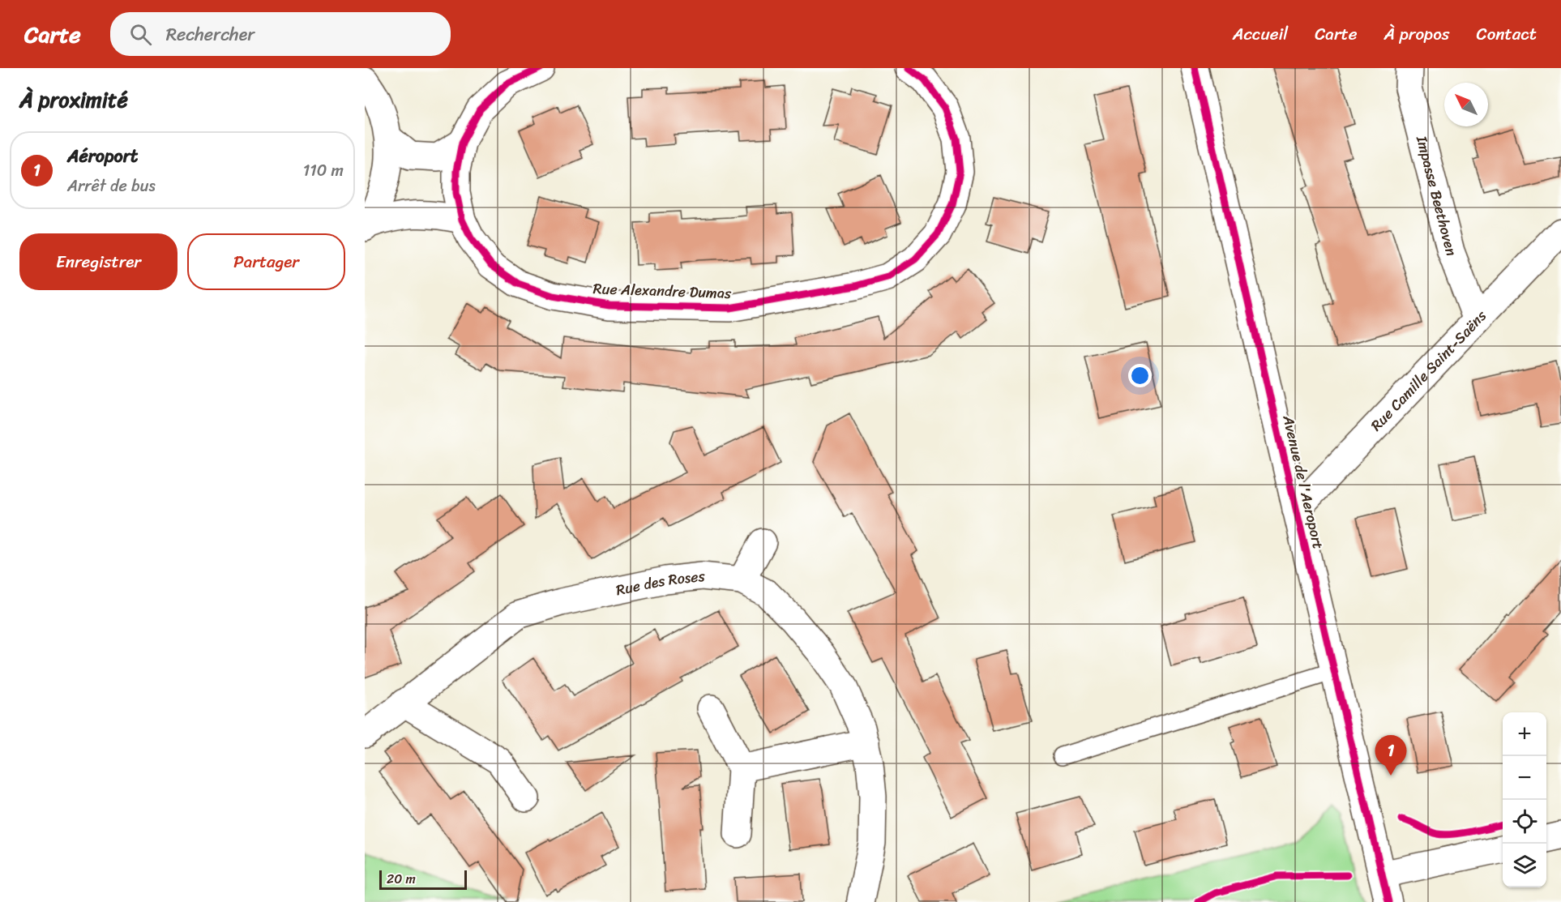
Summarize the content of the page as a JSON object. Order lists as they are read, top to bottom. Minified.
{"streets":{"street":["Impasse Beethoven","Rue Alexandre Dumas","Rue Camille Saint-Saëns","Avenue de l'Aeroport","Rue des Roses"]},"crossings":[["Impasse Beethoven","Rue Camille Saint-Saëns"],["Rue Camille Saint-Saëns","Avenue de l'Aeroport"]],"scale_bar":"20 m","north":"top left","page":{"header":"Carte","search":"Rechercher","nav":["Accueil","Carte","À propos","Contact"],"heading":"À proximité","list":[{"mark":"1","name":"Aéroport","note":"Arrêt de bus","value":"110 m"}],"buttons":["Enregistrer","Partager"],"map_buttons":["+","−"],"pins":"1","scale":"20 m"}}
